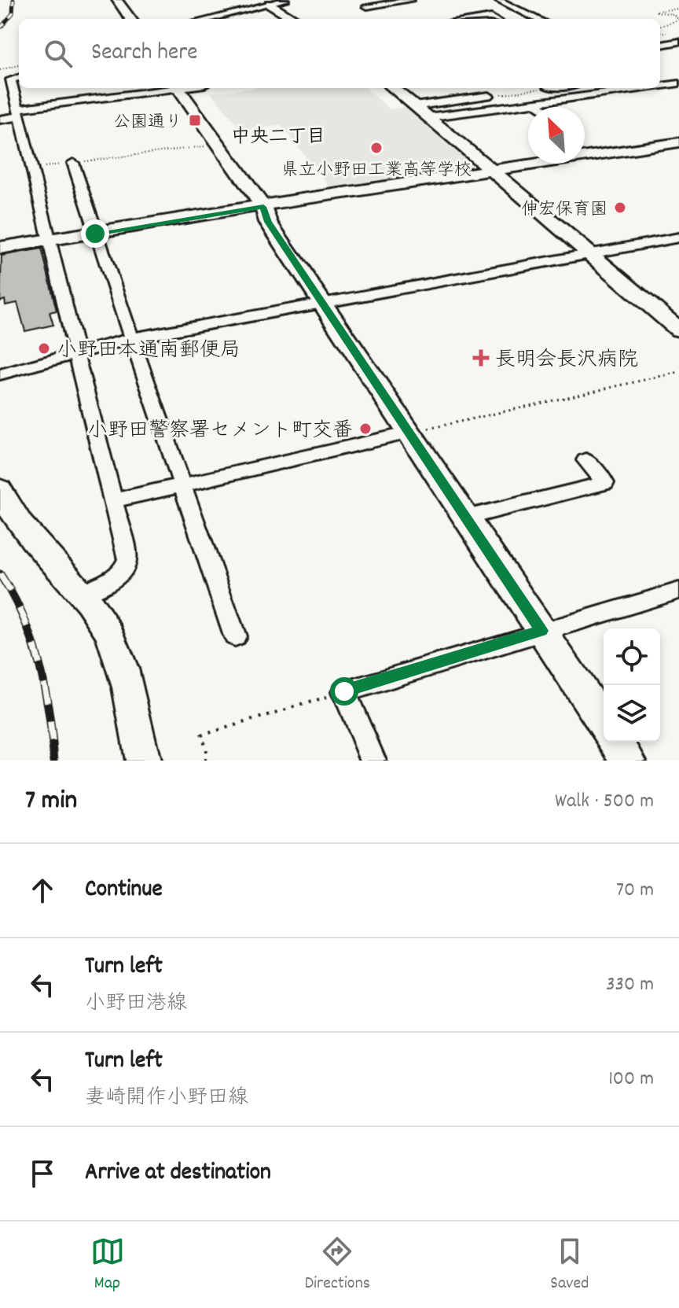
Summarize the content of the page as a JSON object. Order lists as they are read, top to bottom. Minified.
{"districts":["中央二丁目"],"places":{"transit":["公園通り"],"other":["県立小野田工業高等学校","伸宏保育園","小野田本通南郵便局","小野田警察署セメント町交番"],"health":["長明会長沢病院"]},"north":"top left","page":{"search":"Search here","heading":["7 min","Walk · 500 m"],"list":[["Continue","70 m"],["Turn left","小野田港線","330 m"],["Turn left","妻崎開作小野田線","100 m"],"Arrive at destination"],"nav":["Map","Directions","Saved"]}}
